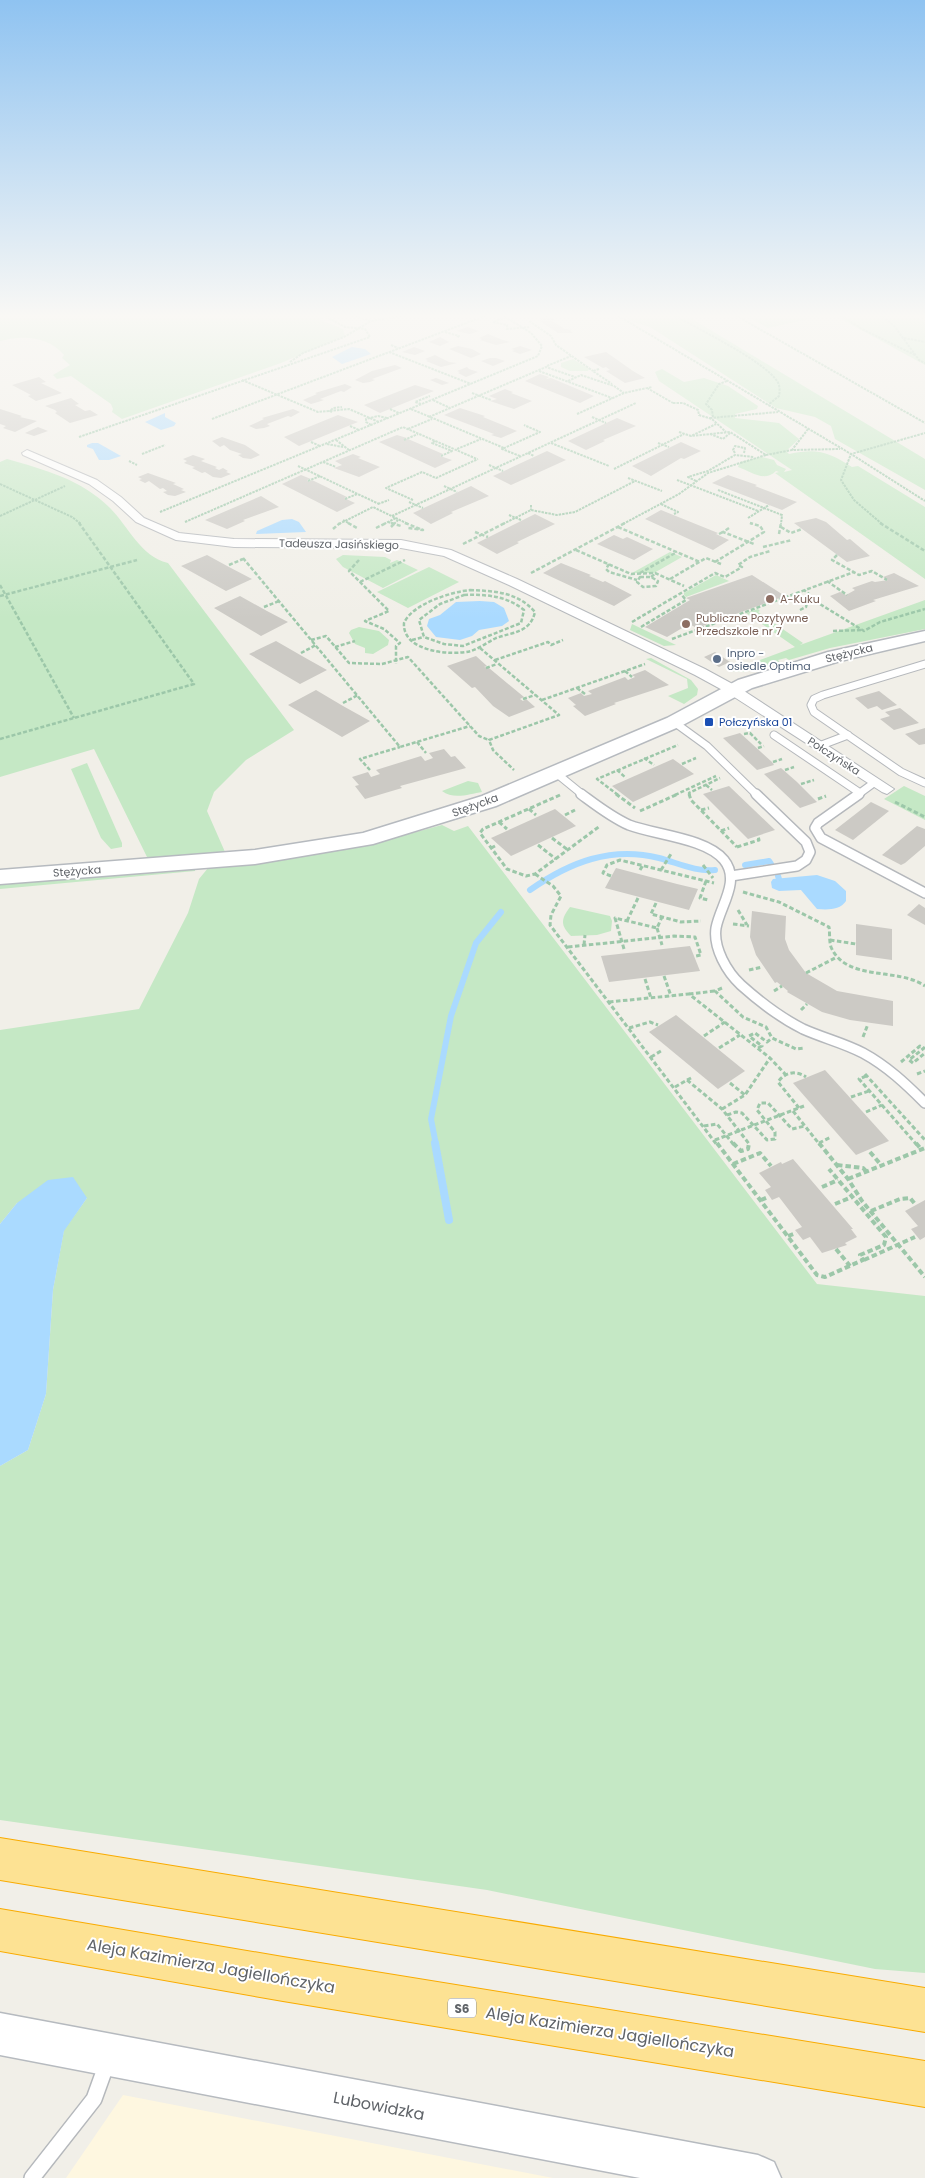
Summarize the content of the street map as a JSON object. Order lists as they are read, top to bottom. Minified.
{"streets":{"highway":["Aleja Kazimierza Jagiellończyka","S6"],"street":["Tadeusza Jasińskiego","Stężycka","Połczyńska","Lubowidzka"]},"crossings":[["Tadeusza Jasińskiego","Stężycka"],["Tadeusza Jasińskiego","Połczyńska"],["Stężycka","Połczyńska"]],"places":{"other":["A-Kuku","Publiczne Pozytywne Przedszkole nr 7","Inpro - osiedle Optima"],"transit":["Połczyńska 01"]}}
